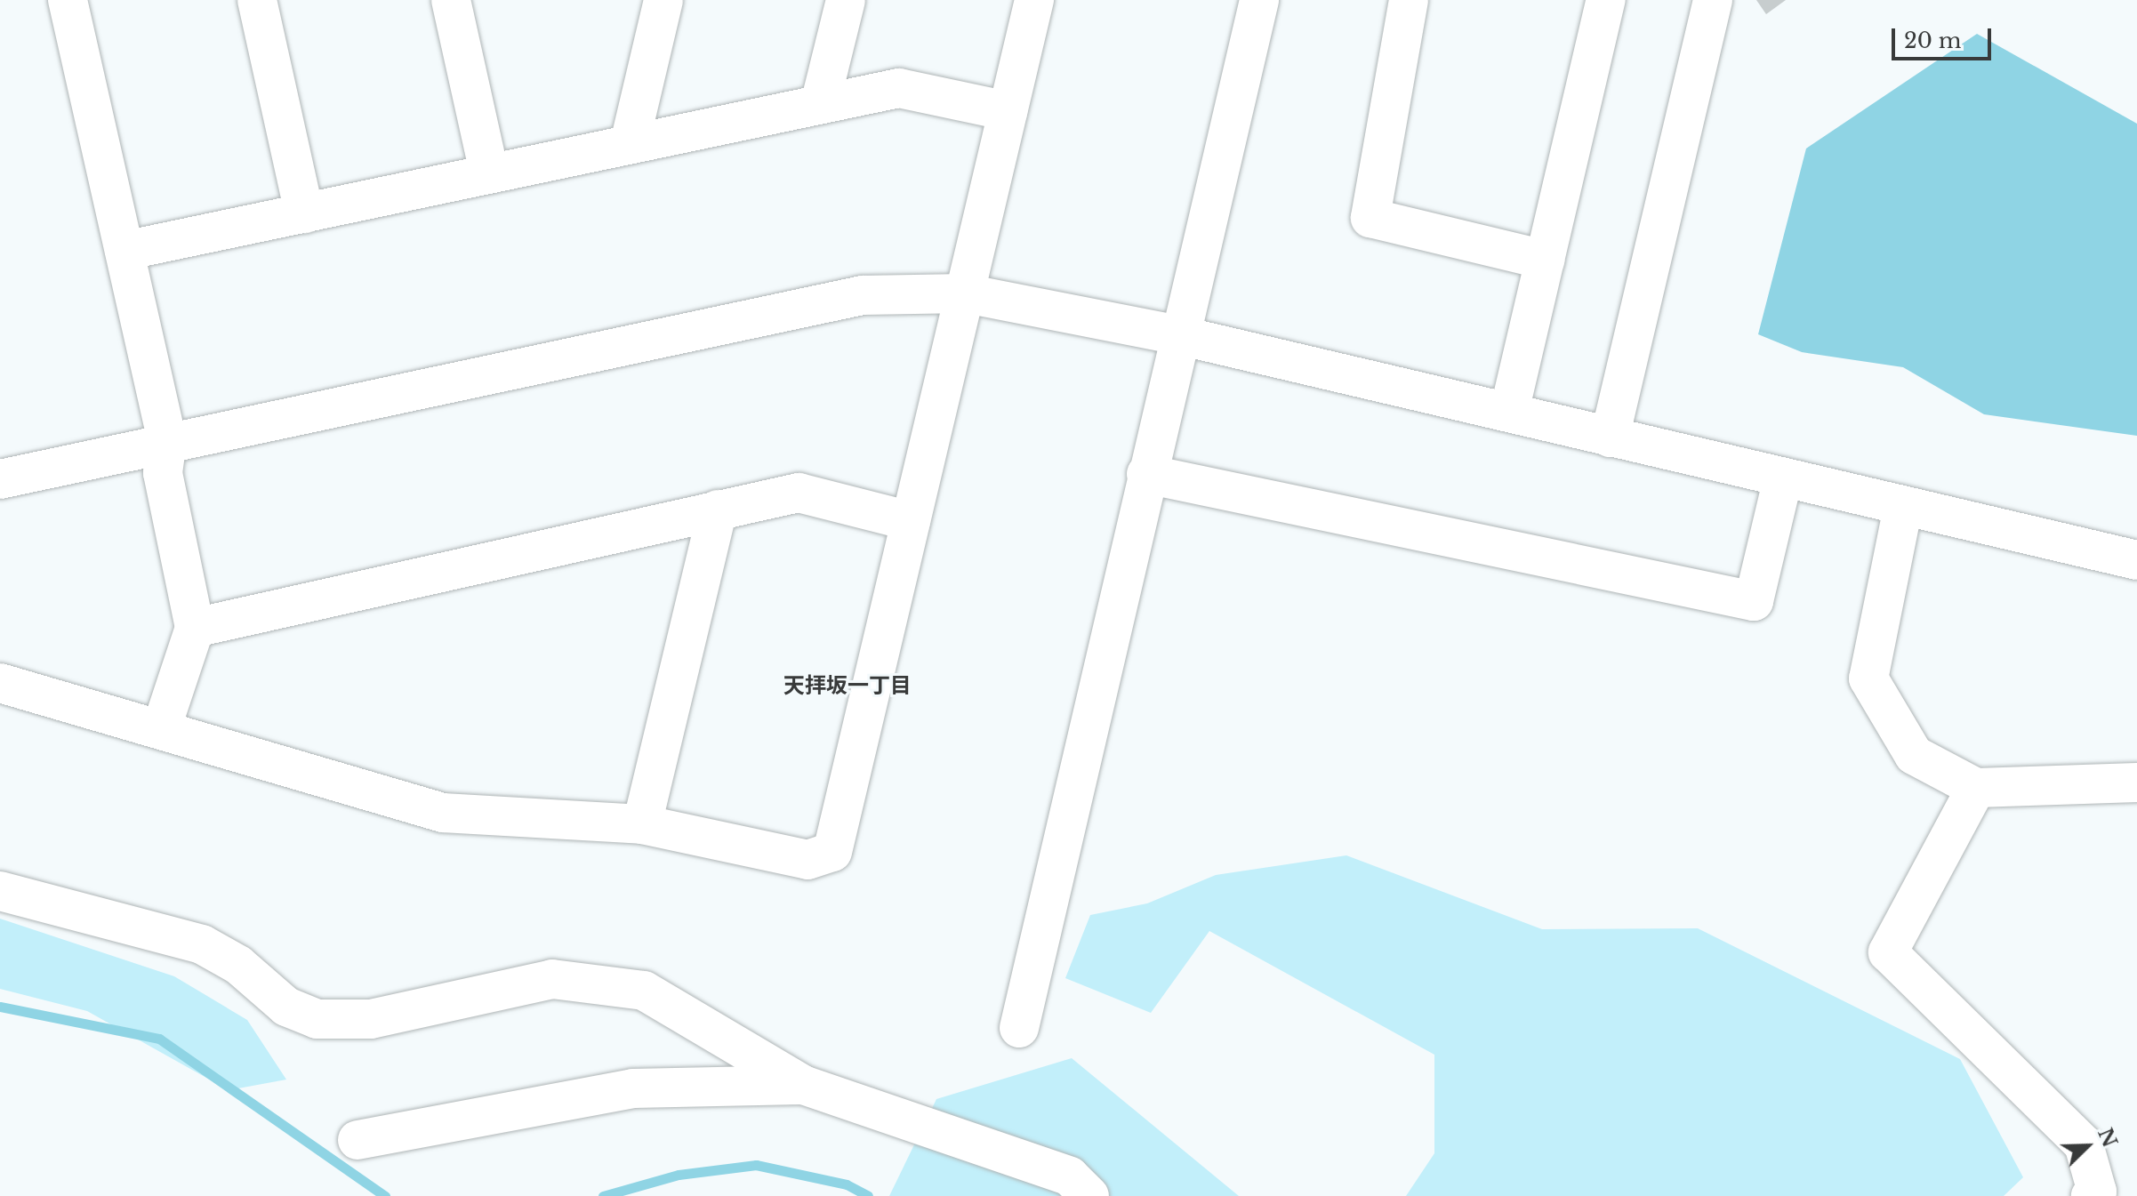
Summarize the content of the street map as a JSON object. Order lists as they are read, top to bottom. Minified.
{"districts":["天拝坂一丁目"],"scale_bar":"20 m","north":"top right"}
